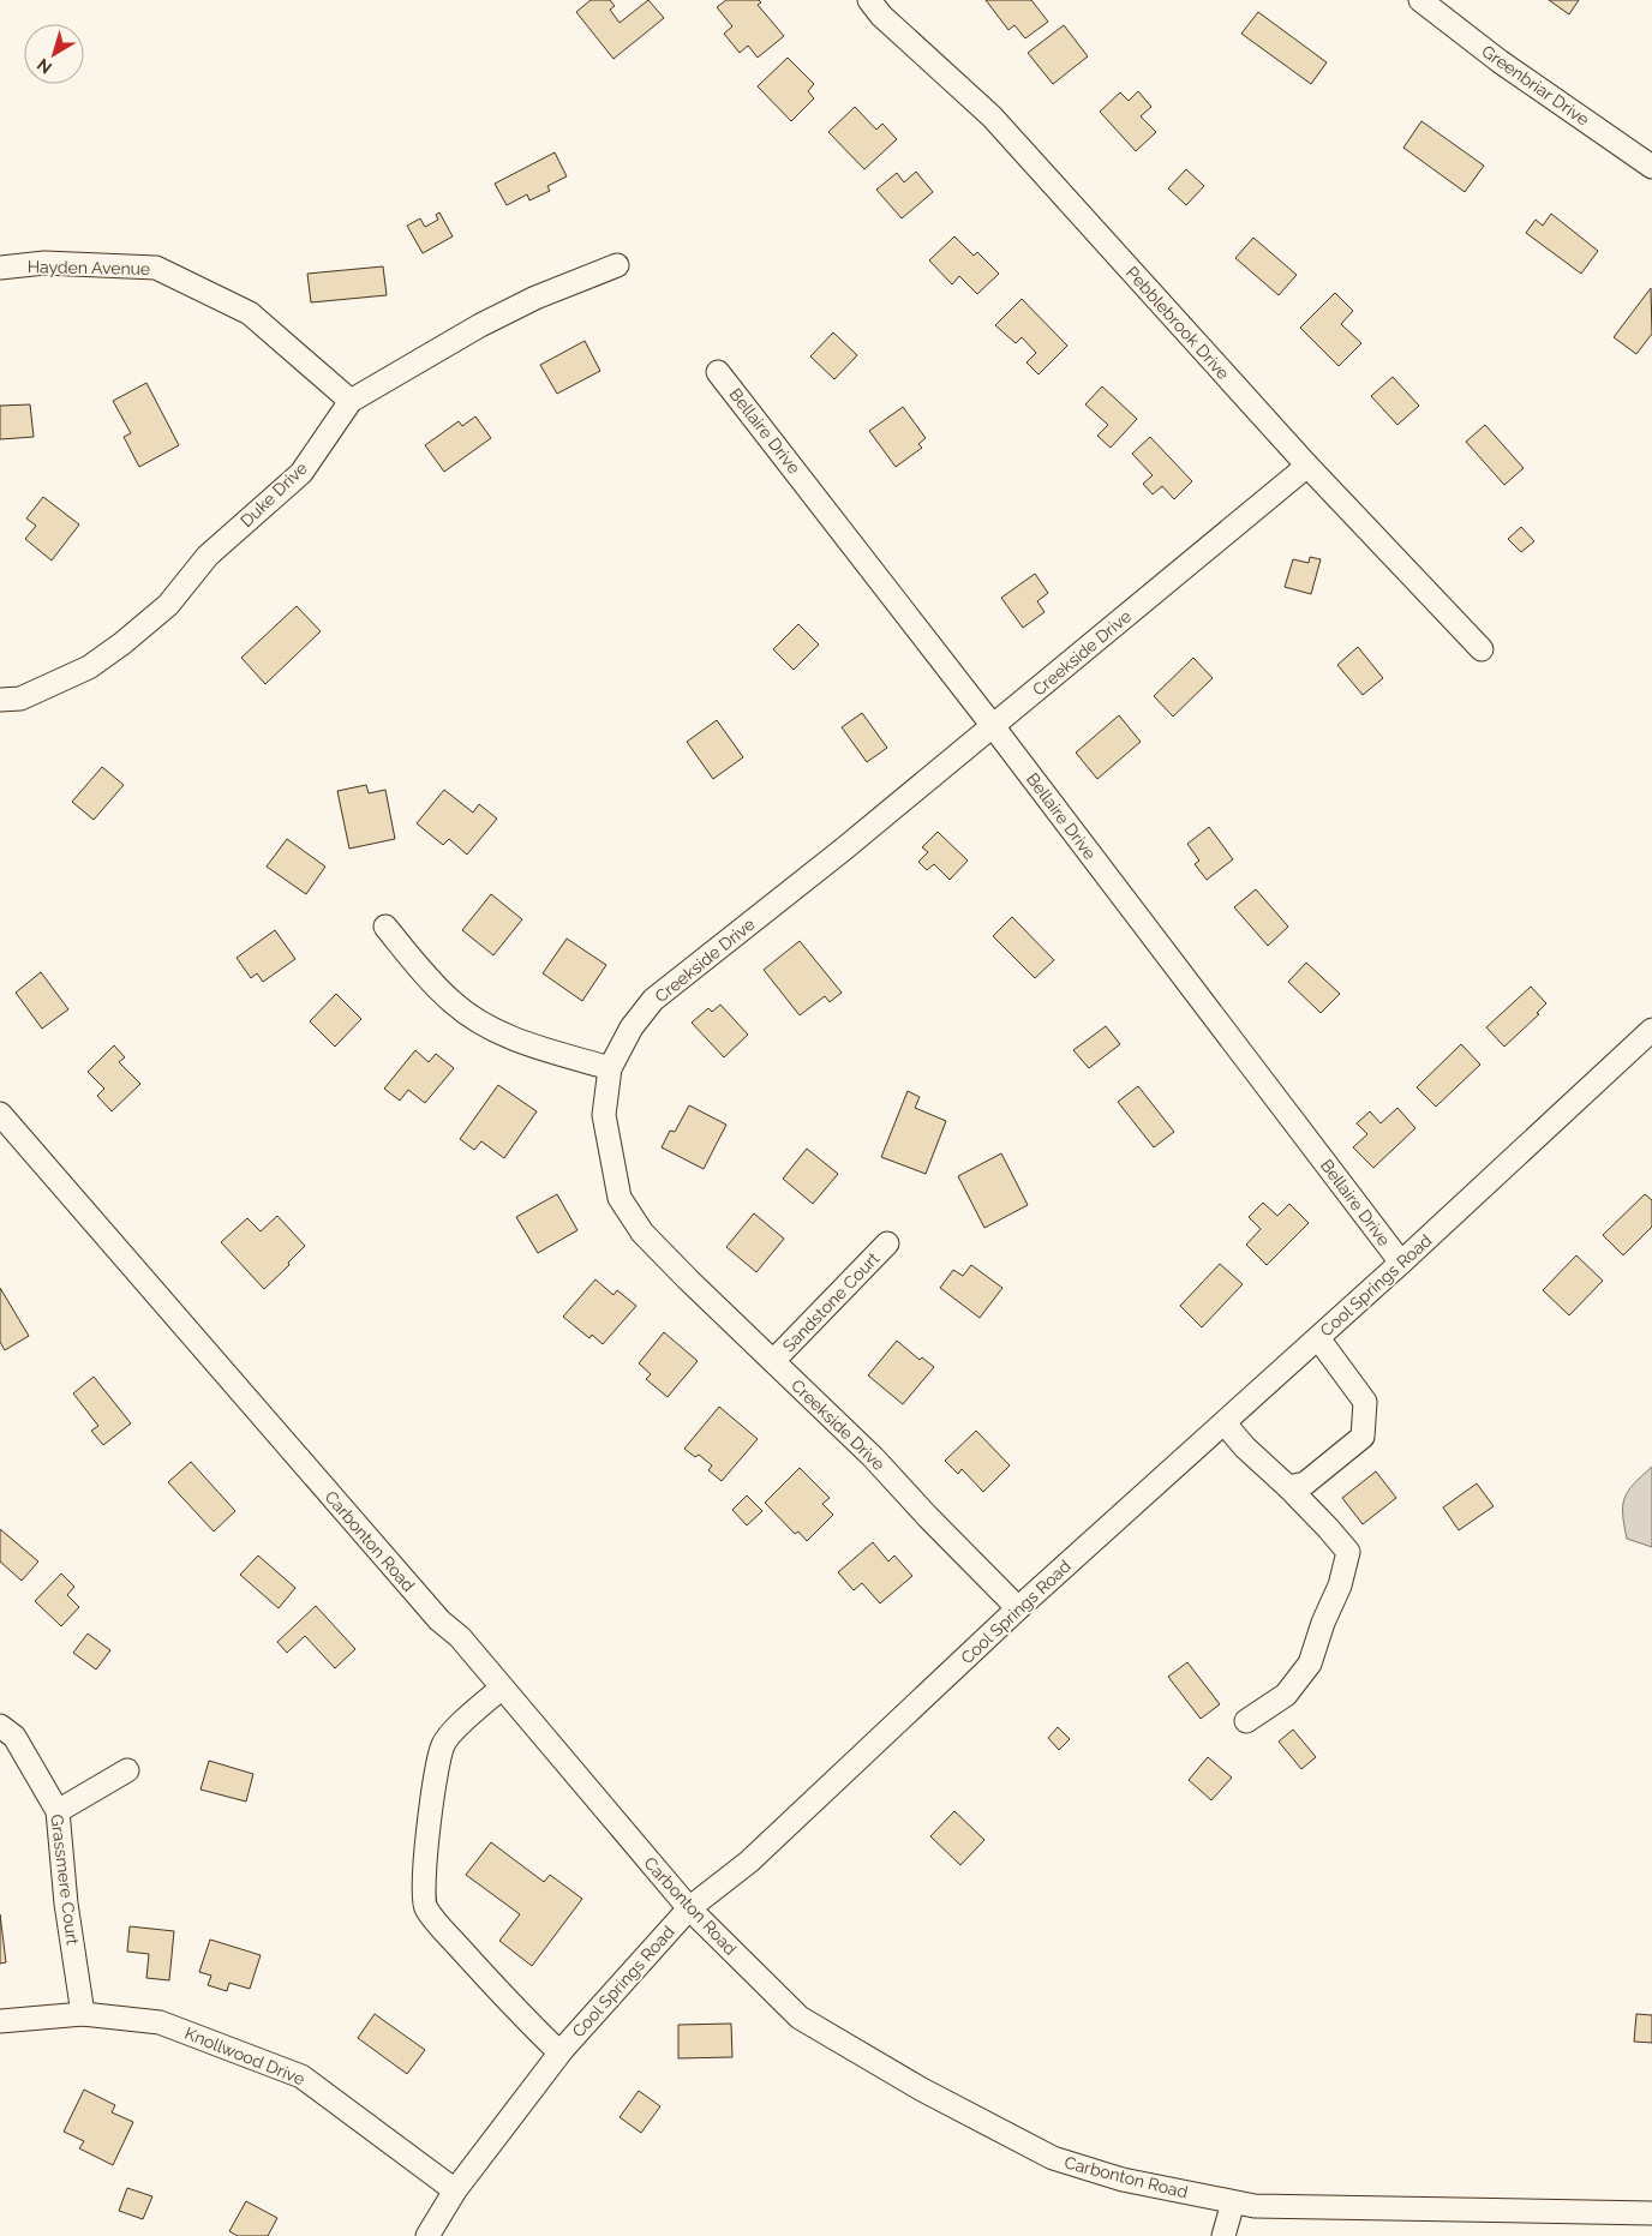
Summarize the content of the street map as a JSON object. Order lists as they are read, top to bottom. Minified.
{"streets":{"street":["Greenbriar Drive","Hayden Avenue","Pebblebrook Drive","Bellaire Drive","Duke Drive","Creekside Drive","Cool Springs Road","Sandstone Court","Carbonton Road","Grassmere Court","Knollwood Drive"]},"crossings":[["Hayden Avenue","Duke Drive"],["Pebblebrook Drive","Creekside Drive"],["Bellaire Drive","Creekside Drive"],["Bellaire Drive","Cool Springs Road"],["Creekside Drive","Cool Springs Road"],["Creekside Drive","Sandstone Court"],["Cool Springs Road","Carbonton Road"],["Cool Springs Road","Knollwood Drive"],["Grassmere Court","Knollwood Drive"]],"north":"bottom left"}
